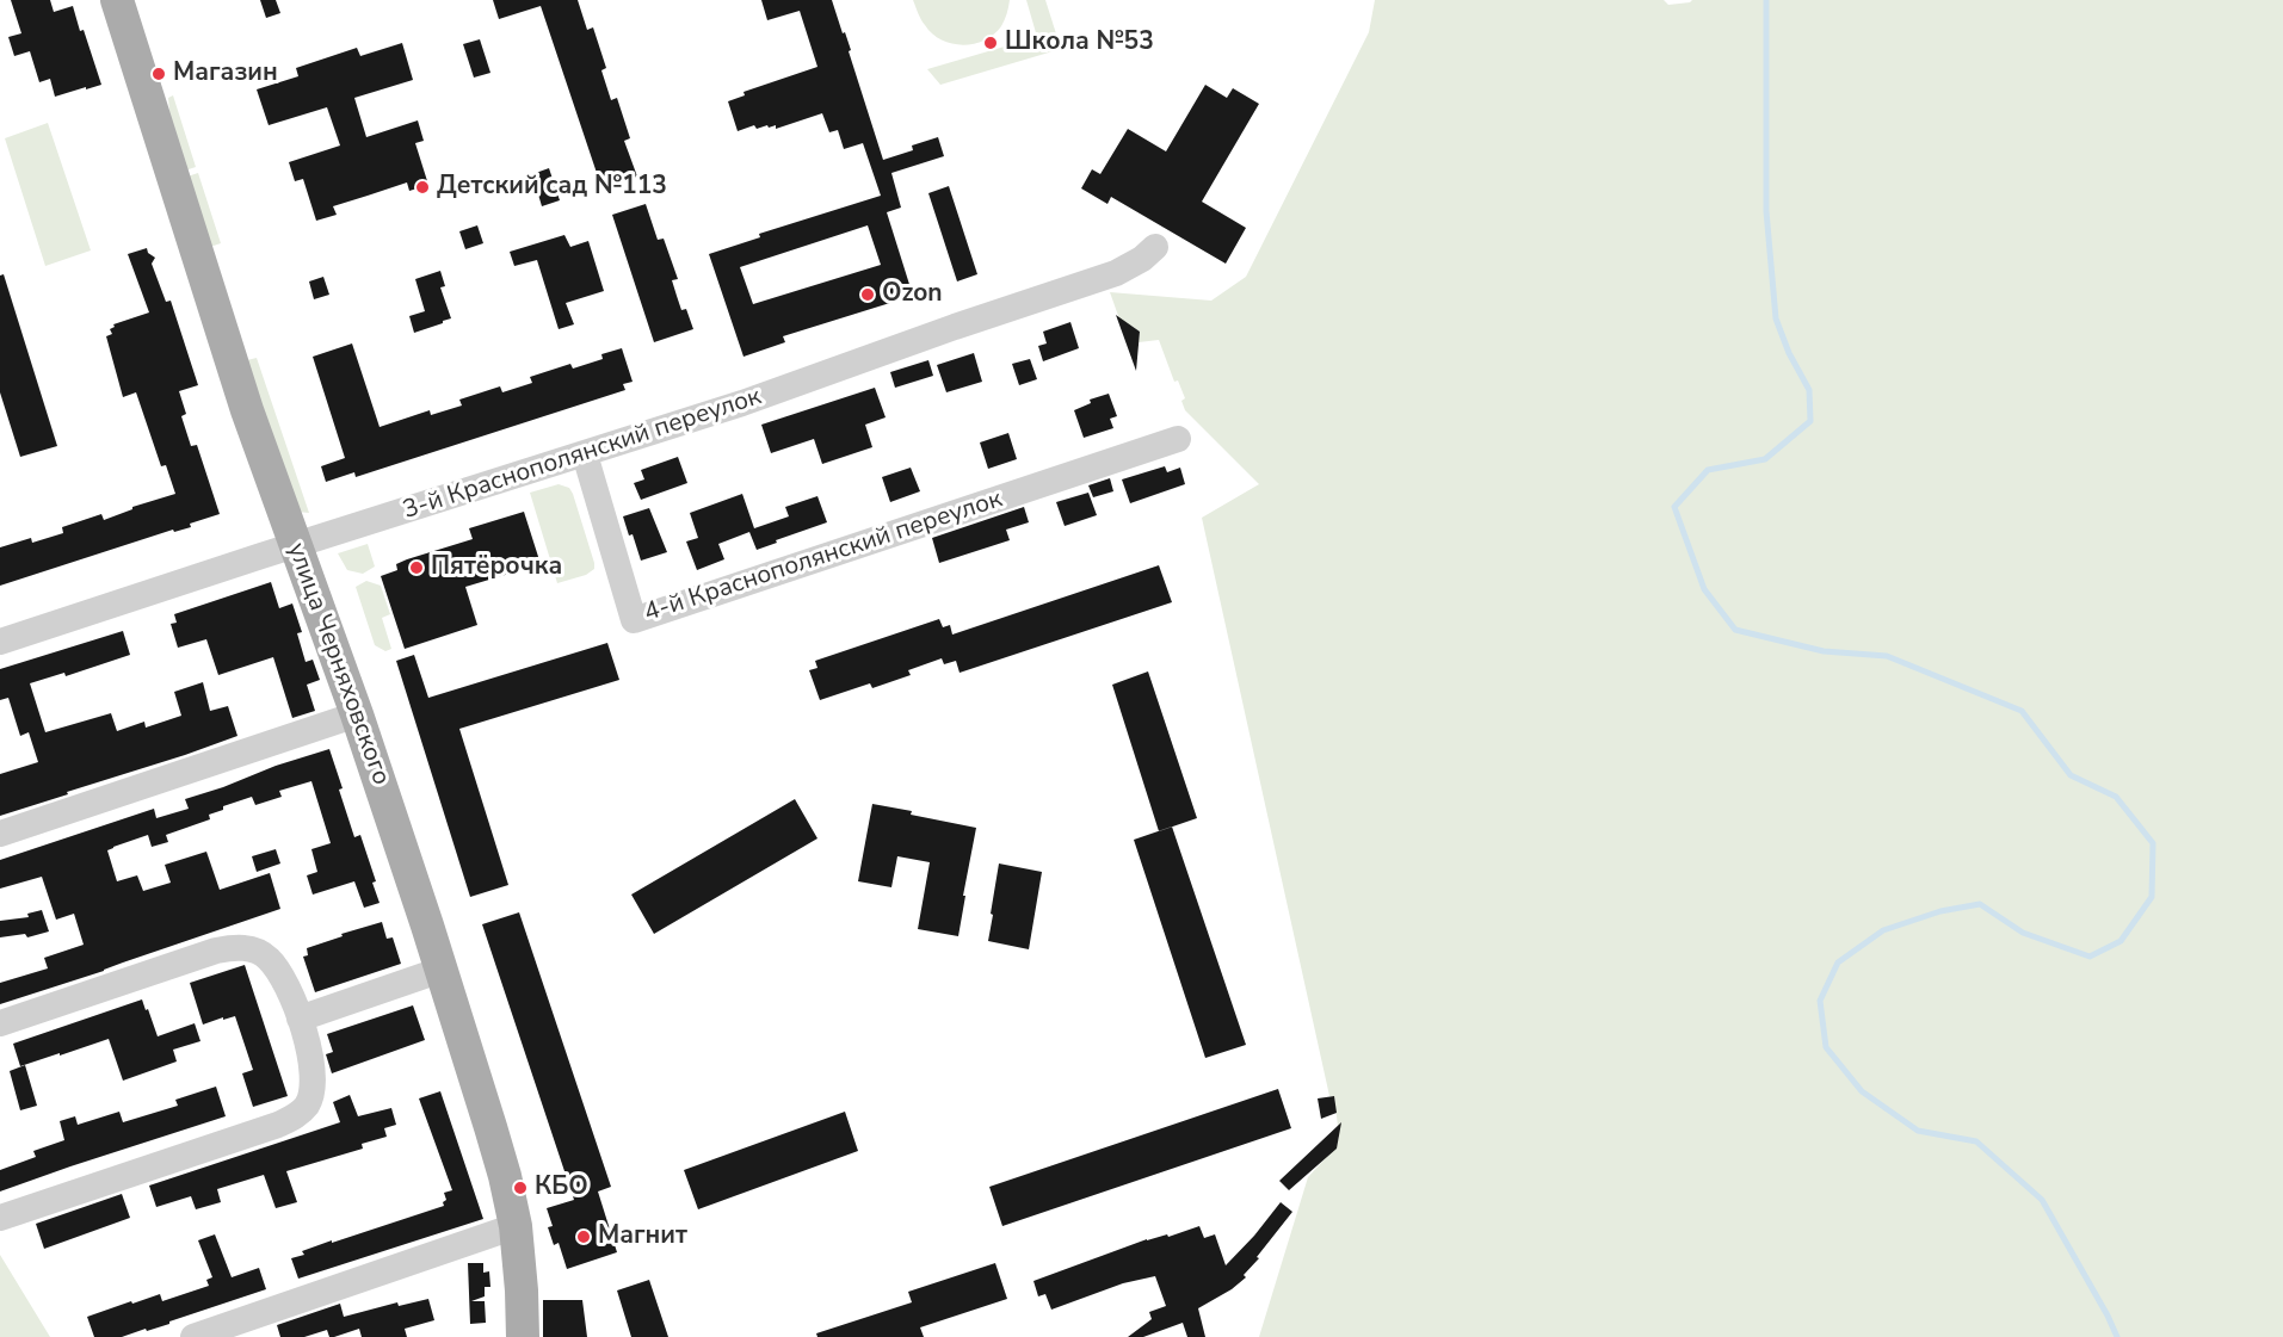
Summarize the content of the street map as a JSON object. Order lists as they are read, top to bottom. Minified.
{"streets":{"main road":["улица Черняховского"],"street":["3-й Краснополянский переулок","4-й Краснополянский переулок"]},"crossings":[["3-й Краснополянский переулок","4-й Краснополянский переулок"],["3-й Краснополянский переулок","улица Черняховского"]],"places":["Школа №53","Магазин","Детский сад №113","Ozon","Пятёрочка","КБО","Магнит"]}
